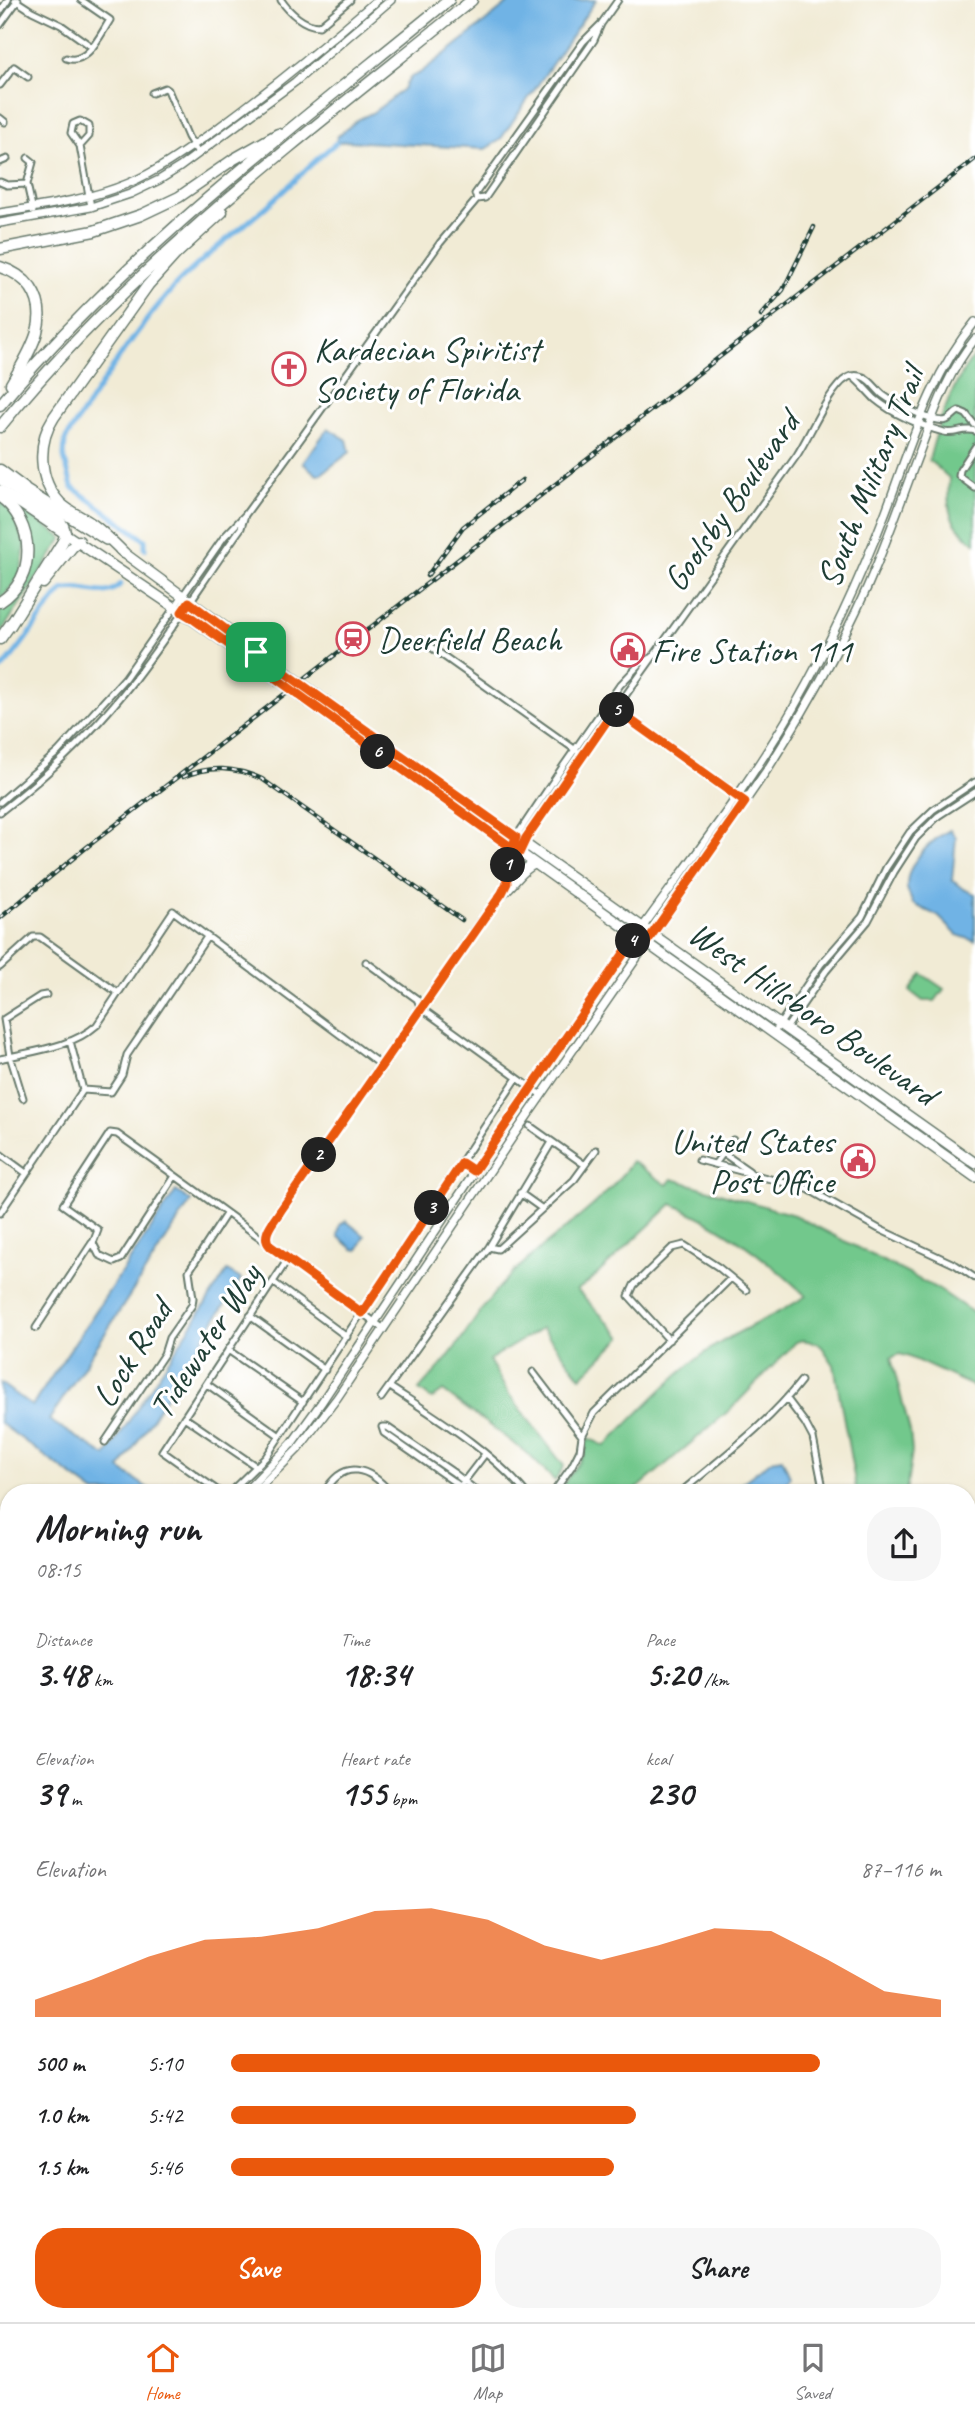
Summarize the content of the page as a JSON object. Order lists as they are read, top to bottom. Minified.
{"streets":{"main road":["West Hillsboro Boulevard"],"street":["South Military Trail","Goolsby Boulevard","Tidewater Way","Lock Road"]},"crossings":[["South Military Trail","Goolsby Boulevard"],["South Military Trail","West Hillsboro Boulevard"],["Goolsby Boulevard","West Hillsboro Boulevard"]],"places":{"church":["Kardecian Spiritist Society of Florida"],"station":["Deerfield Beach"],"public building":["Fire Station 111","United States Post Office"]},"page":{"pins":["5","6","1","4","2","3"],"heading":["Morning run","08:15"],"stats":[["Distance","3.48 km"],["Time","18:34"],["Pace","5:20 /km"],["Elevation","39 m"],["Heart rate","155 bpm"],["kcal","230"]],"chart":["Elevation","87–116 m"],"list":[{"name":"500 m","note":"5:10"},{"name":"1.0 km","note":"5:42"},{"name":"1.5 km","note":"5:46"}],"buttons":["Save","Share"],"tabs":["Home","Map","Saved"]}}
